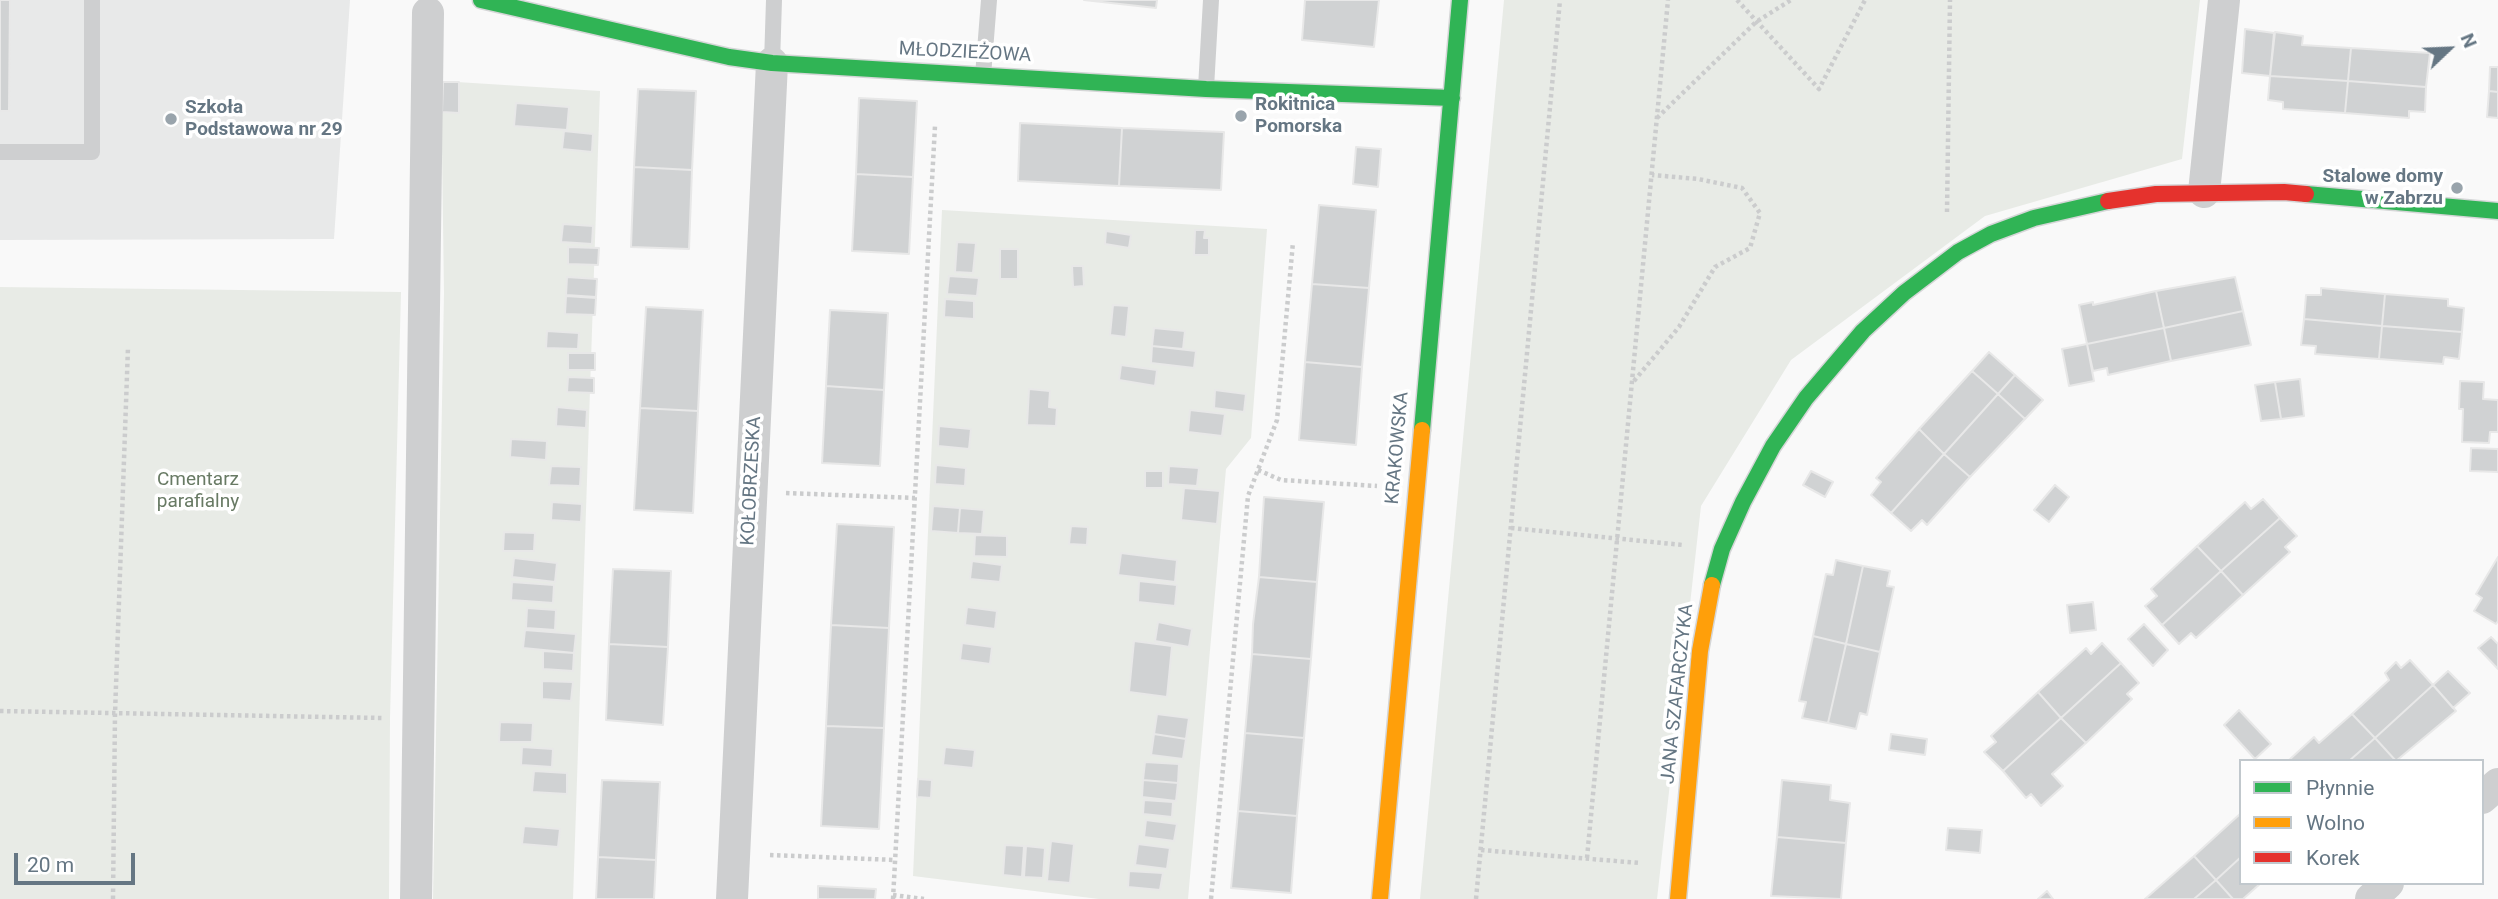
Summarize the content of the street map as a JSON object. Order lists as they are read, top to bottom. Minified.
{"streets":{"street":["MŁODZIEŻOWA","KRAKOWSKA","KOŁOBRZESKA","JANA SZAFARCZYKA"]},"crossings":[["MŁODZIEŻOWA","KRAKOWSKA"],["MŁODZIEŻOWA","KOŁOBRZESKA"]],"parks":["Cmentarz parafialny"],"places":["Rokitnica Pomorska","Szkoła Podstawowa nr 29","Stalowe domy w Zabrzu"],"legend":["Płynnie","Wolno","Korek"],"scale_bar":"20 m","north":"top right"}
